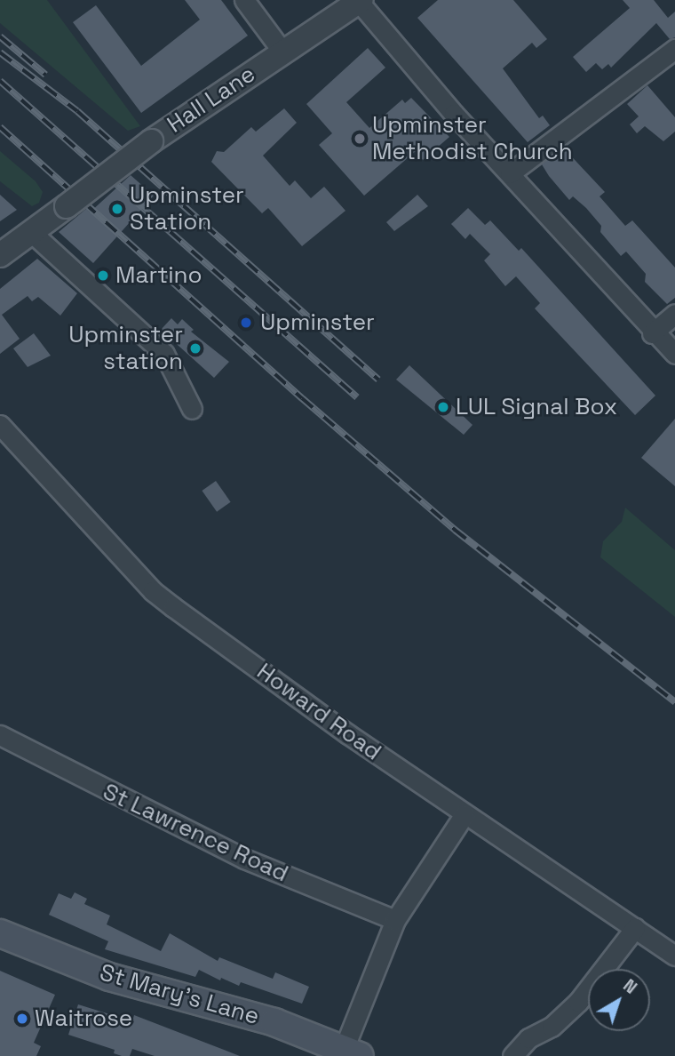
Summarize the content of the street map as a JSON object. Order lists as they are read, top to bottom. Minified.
{"streets":{"main road":["St Mary's Lane"],"street":["Hall Lane","Howard Road","St Lawrence Road"]},"places":["Upminster Methodist Church","Upminster Station","Martino","Upminster","Upminster station","LUL Signal Box","Waitrose"],"north":"top right"}
